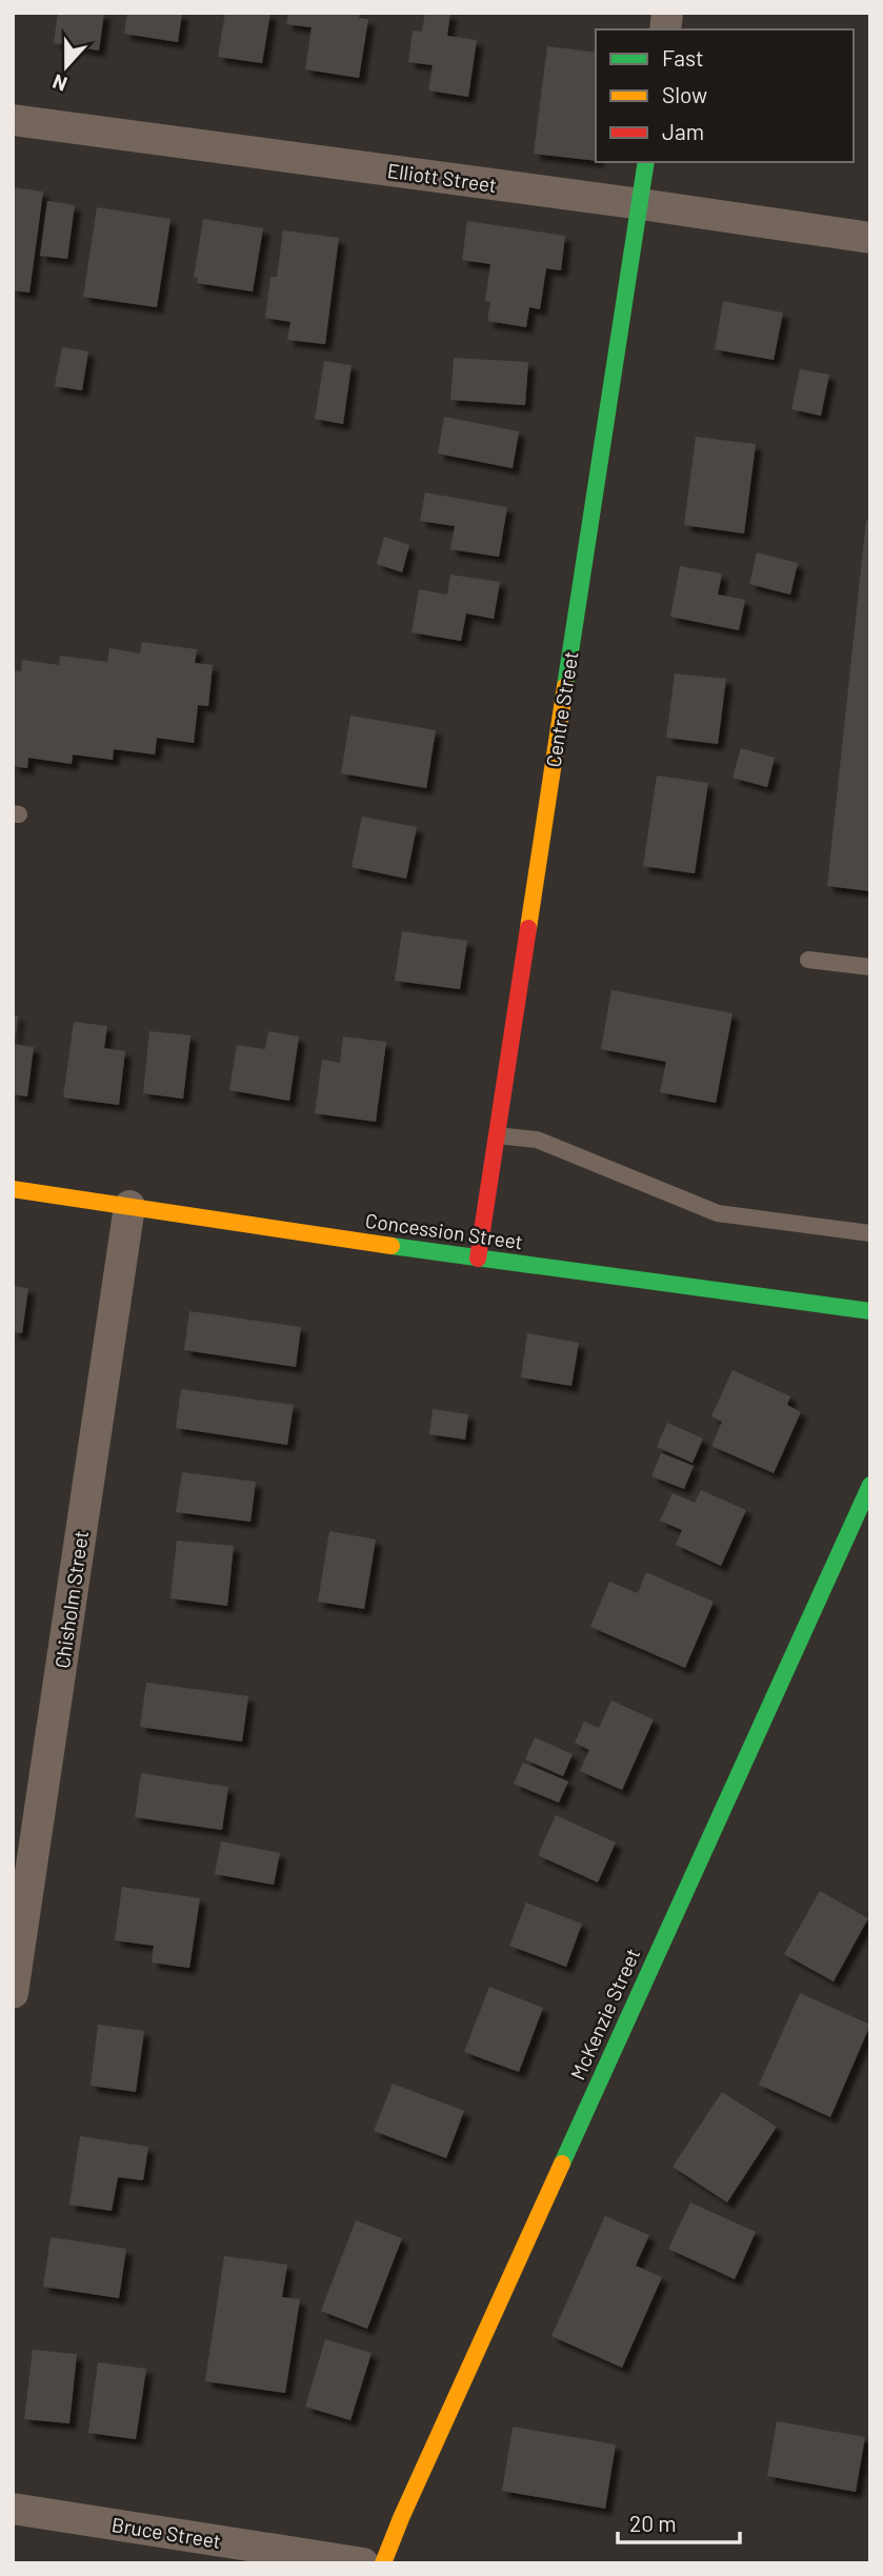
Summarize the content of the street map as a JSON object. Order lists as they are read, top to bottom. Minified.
{"streets":{"street":["Elliott Street","Centre Street","Concession Street","Chisholm Street","McKenzie Street","Bruce Street"]},"crossings":[["Elliott Street","Centre Street"],["Centre Street","Concession Street"],["Concession Street","Chisholm Street"]],"legend":["Fast","Slow","Jam"],"scale_bar":"20 m","north":"bottom"}
